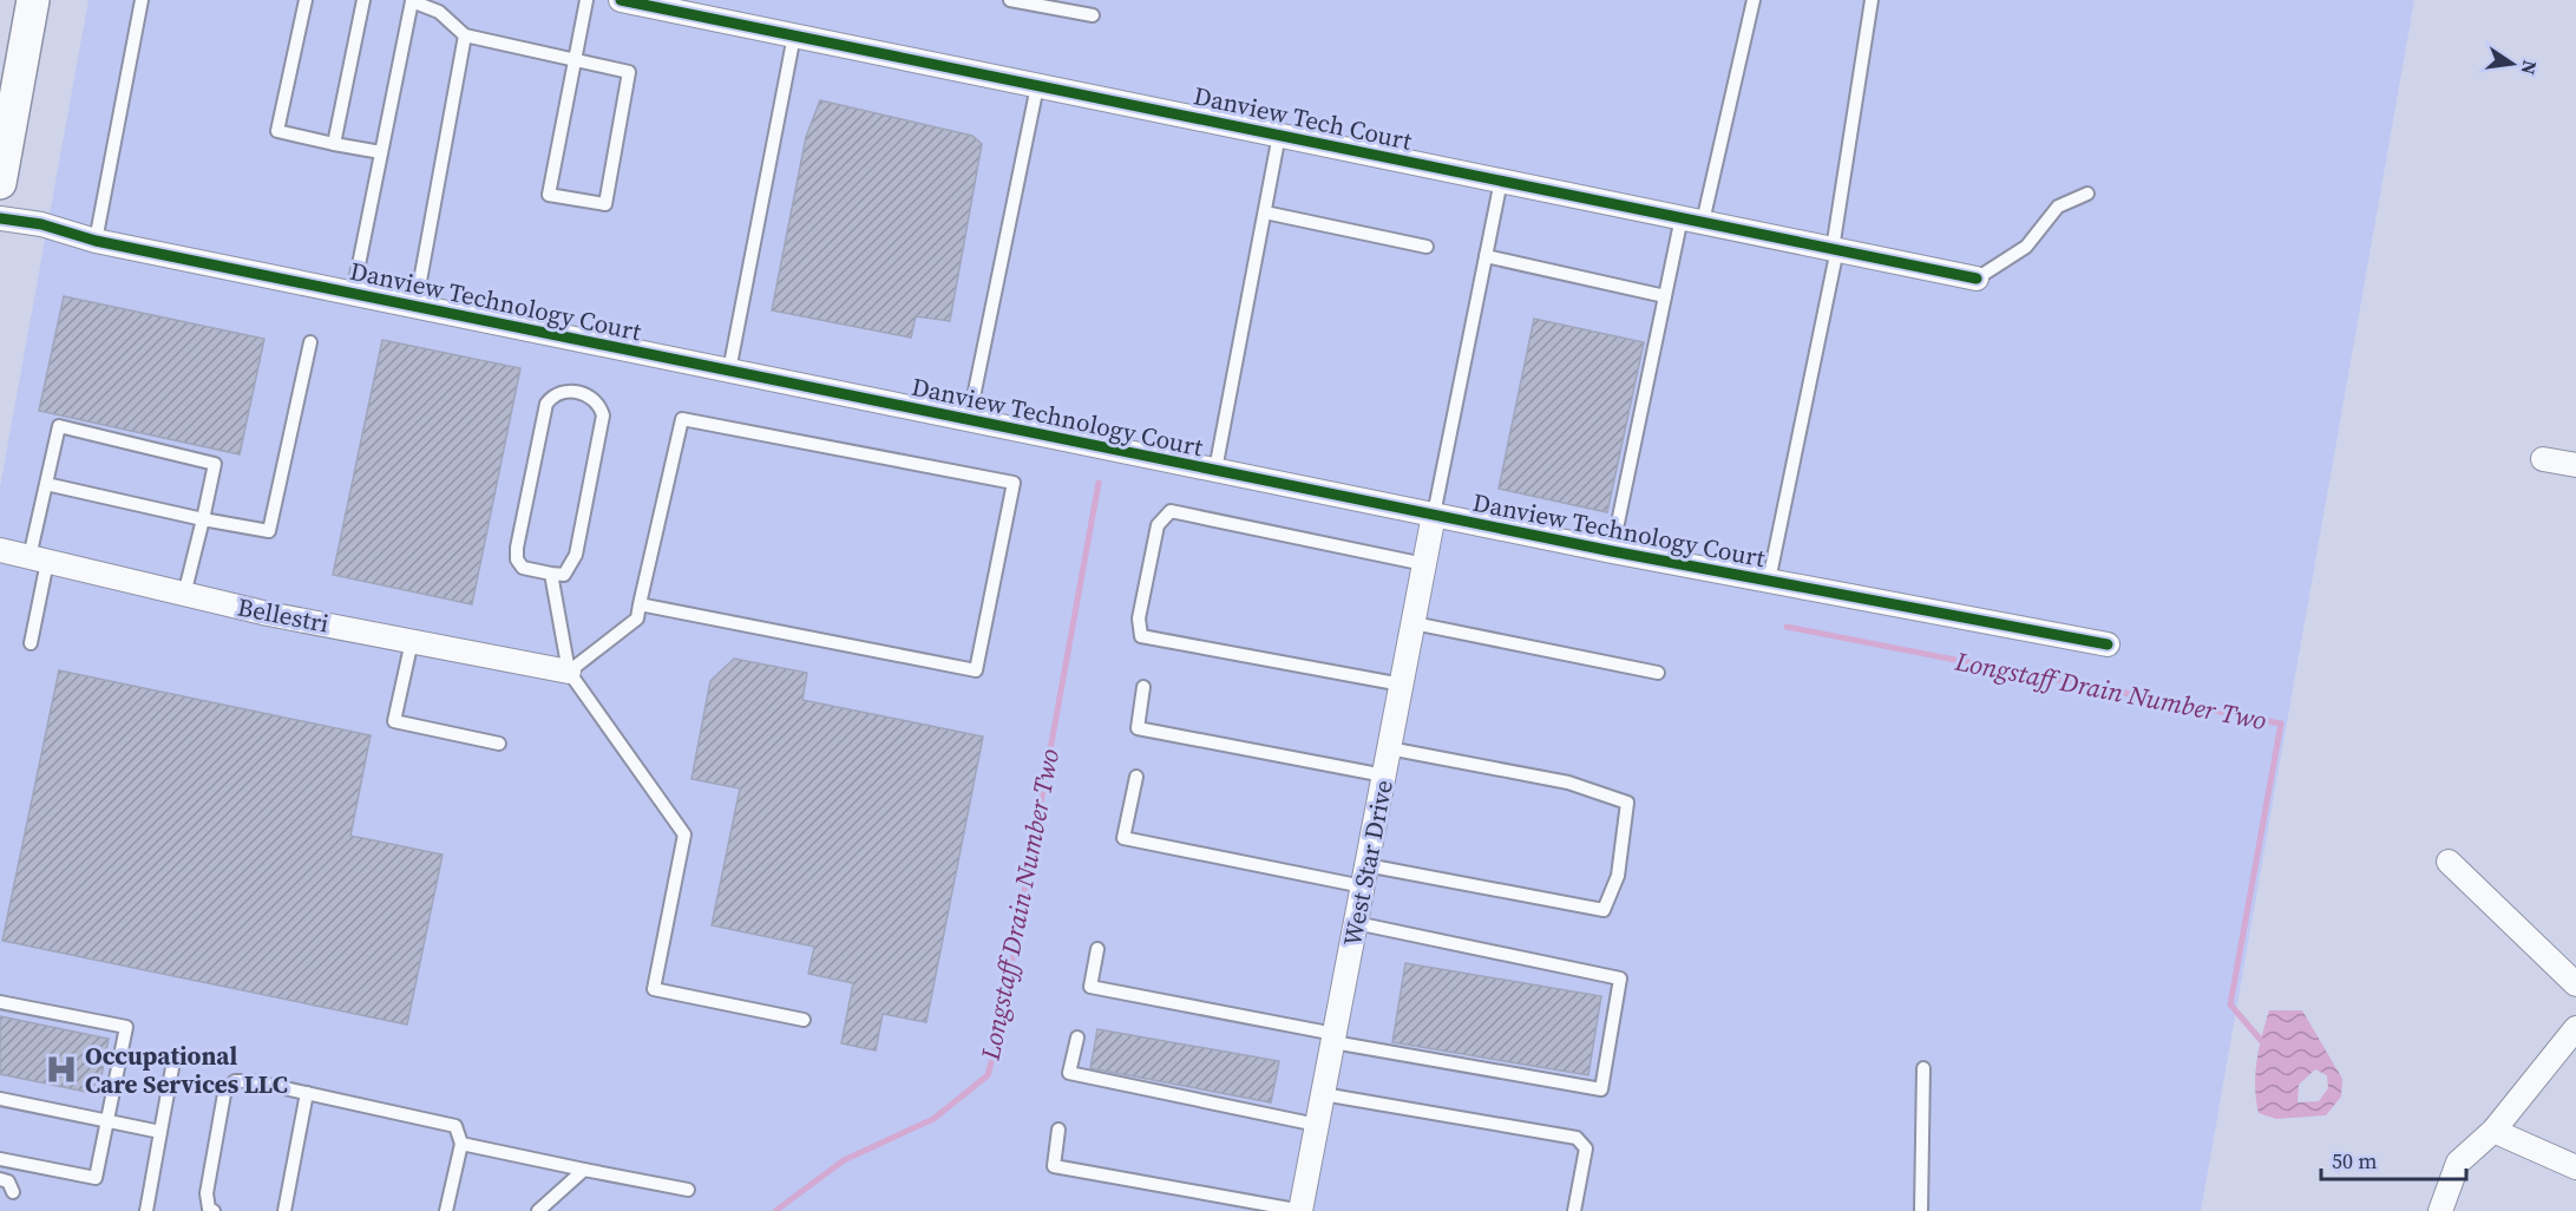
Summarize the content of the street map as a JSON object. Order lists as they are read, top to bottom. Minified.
{"streets":{"street":["Danview Tech Court","Danview Technology Court","Bellestri","West Star Drive"]},"crossings":[["Danview Technology Court","West Star Drive"]],"water":["Longstaff Drain Number Two"],"places":{"hospital":["Occupational Care Services LLC"]},"scale_bar":"50 m","north":"right"}
